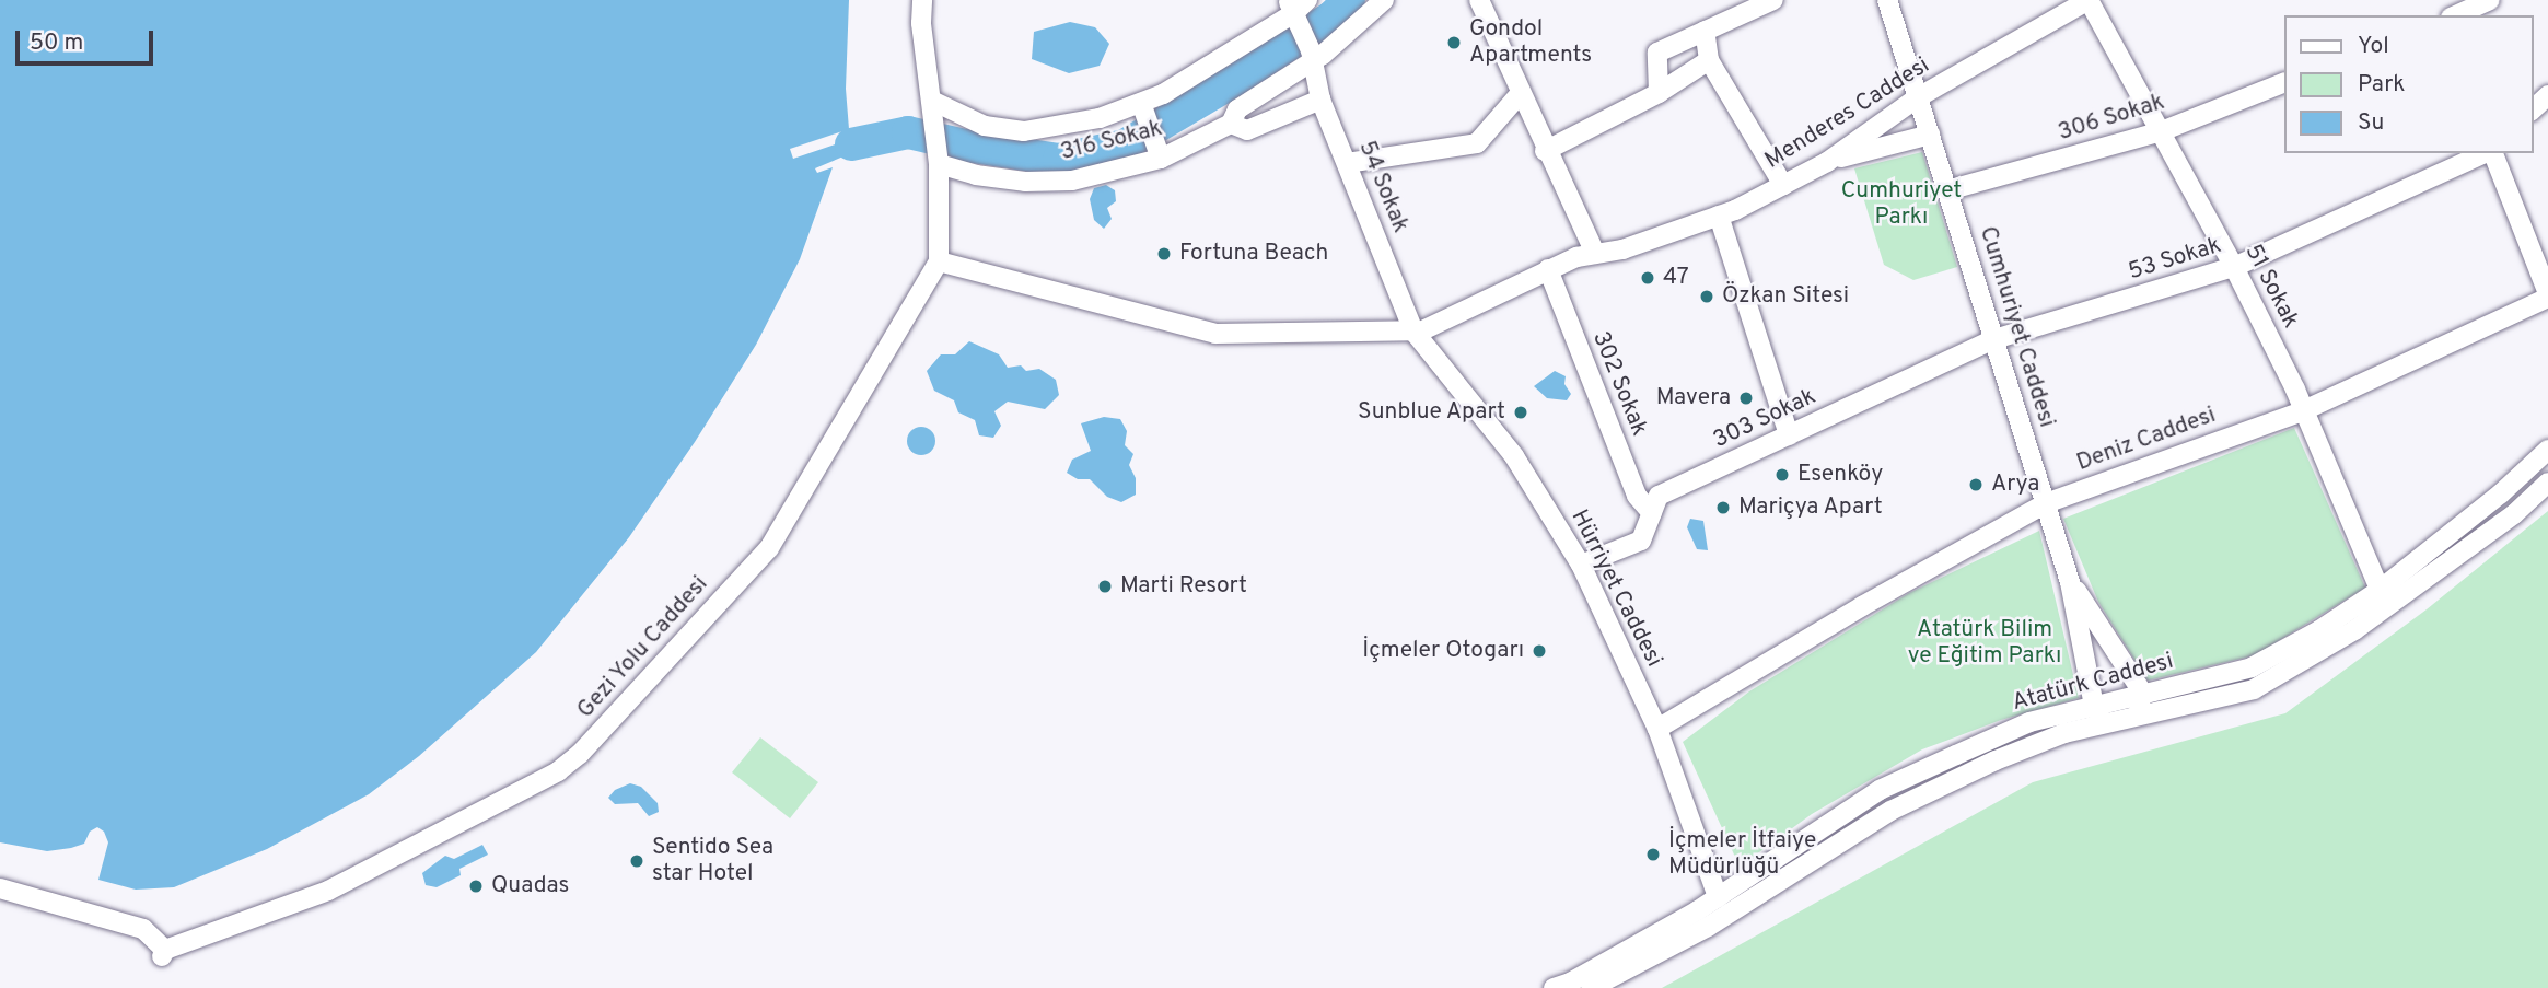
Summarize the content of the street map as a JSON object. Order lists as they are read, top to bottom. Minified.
{"streets":{"street":["Menderes Caddesi","306 Sokak","316 Sokak","54 Sokak","53 Sokak","51 Sokak","Cumhuriyet Caddesi","302 Sokak","303 Sokak","Deniz Caddesi","Hürriyet Caddesi","Gezi Yolu Caddesi","Atatürk Caddesi"]},"crossings":[["Menderes Caddesi","54 Sokak"],["Menderes Caddesi","51 Sokak"],["Menderes Caddesi","Cumhuriyet Caddesi"],["Menderes Caddesi","302 Sokak"],["Menderes Caddesi","Hürriyet Caddesi"],["306 Sokak","51 Sokak"],["306 Sokak","Cumhuriyet Caddesi"],["316 Sokak","54 Sokak"],["54 Sokak","Hürriyet Caddesi"],["53 Sokak","51 Sokak"],["53 Sokak","Cumhuriyet Caddesi"],["53 Sokak","303 Sokak"],["51 Sokak","Deniz Caddesi"],["51 Sokak","Atatürk Caddesi"],["Cumhuriyet Caddesi","303 Sokak"],["Cumhuriyet Caddesi","Deniz Caddesi"],["Cumhuriyet Caddesi","Atatürk Caddesi"],["302 Sokak","303 Sokak"],["303 Sokak","Hürriyet Caddesi"],["Deniz Caddesi","Hürriyet Caddesi"],["Hürriyet Caddesi","Atatürk Caddesi"]],"parks":["Cumhuriyet Parkı","Atatürk Bilim ve Eğitim Parkı"],"places":["Gondol Apartments","Fortuna Beach","47","Özkan Sitesi","Mavera","Sunblue Apart","Esenköy","Arya","Mariçya Apart","Marti Resort","İçmeler Otogarı","İçmeler İtfaiye Müdürlüğü","Sentido Sea star Hotel","Quadas"],"legend":["Yol","Park","Su"],"scale_bar":"50 m"}
